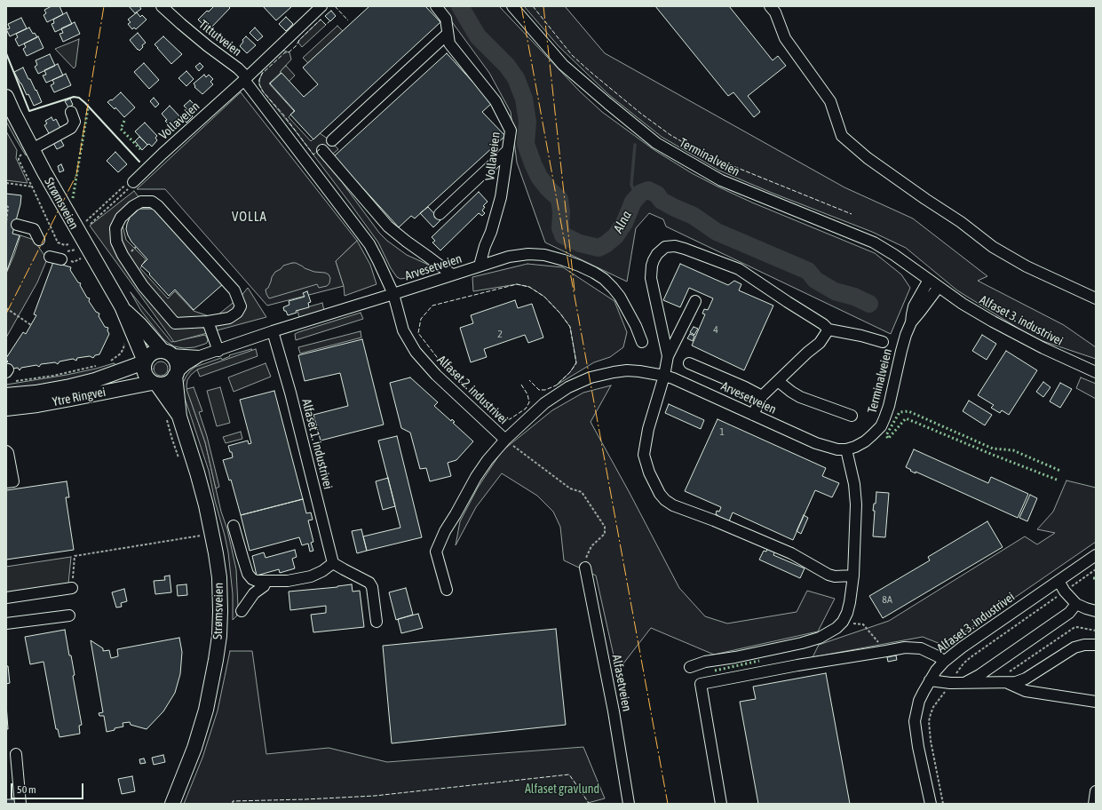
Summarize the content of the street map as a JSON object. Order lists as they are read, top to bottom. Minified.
{"streets":{"main road":["Strømsveien","Ytre Ringvei"],"street":["Tittutveien","Vollaveien","Terminalveien","Arvesetveien","Alfaset 3. industrivei","Alfaset 2. industrivei","Alfaset 1. industrivei","Alfasetveien"]},"crossings":[["Tittutveien","Vollaveien"],["Vollaveien","Arvesetveien"],["Terminalveien","Arvesetveien"],["Terminalveien","Alfaset 3. industrivei"],["Strømsveien","Arvesetveien"],["Strømsveien","Ytre Ringvei"],["Arvesetveien","Alfaset 2. industrivei"],["Arvesetveien","Ytre Ringvei"],["Arvesetveien","Alfaset 1. industrivei"]],"districts":["VOLLA"],"water":["Alna"],"parks":["Alfaset gravlund"],"house_numbers":["4","2","1","8A"],"scale_bar":"50 m"}
